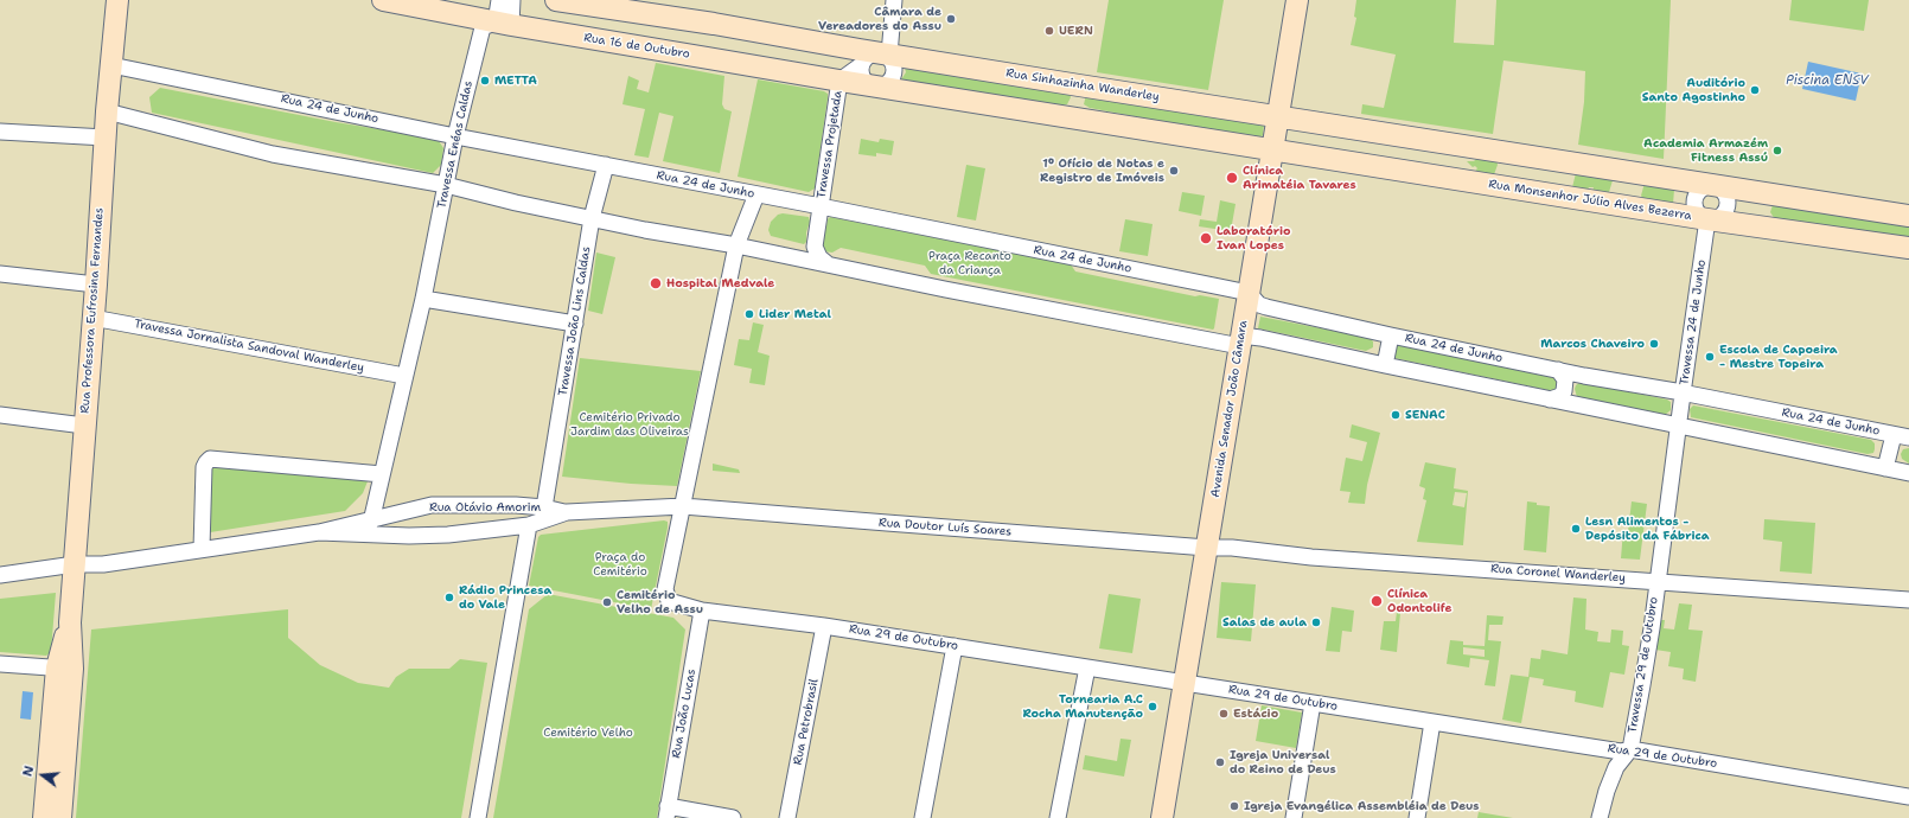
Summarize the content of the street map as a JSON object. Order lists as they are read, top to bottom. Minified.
{"streets":{"street":["Rua 16 de Outubro","Rua Sinhazinha Wanderley","Rua 24 de Junho","Travessa Enéas Caldas","Travessa Projetada","Rua Monsenhor Júlio Alves Bezerra","Rua Professora Eufrosina Fernandes","Travessa João Lins Caldas","Travessa 24 de Junho","Travessa Jornalista Sandoval Wanderley","Avenida Senador João Câmara","Rua Otávio Amorim","Rua Doutor Luís Soares","Rua Coronel Wanderley","Rua 29 de Outubro","Travessa 29 de Outubro","Rua João Lucas","Rua Petrobrasil"]},"crossings":[["Rua 16 de Outubro","Rua Sinhazinha Wanderley"],["Rua 16 de Outubro","Travessa Enéas Caldas"],["Rua 16 de Outubro","Travessa Projetada"],["Rua Sinhazinha Wanderley","Travessa Projetada"],["Rua Sinhazinha Wanderley","Avenida Senador João Câmara"],["Rua 24 de Junho","Travessa Enéas Caldas"],["Rua 24 de Junho","Travessa Projetada"],["Rua 24 de Junho","Rua Professora Eufrosina Fernandes"],["Rua 24 de Junho","Travessa João Lins Caldas"],["Rua 24 de Junho","Travessa 24 de Junho"],["Rua 24 de Junho","Avenida Senador João Câmara"],["Travessa Enéas Caldas","Travessa Jornalista Sandoval Wanderley"],["Travessa Enéas Caldas","Rua Otávio Amorim"],["Rua Monsenhor Júlio Alves Bezerra","Travessa 24 de Junho"],["Rua Monsenhor Júlio Alves Bezerra","Avenida Senador João Câmara"],["Rua Professora Eufrosina Fernandes","Travessa Jornalista Sandoval Wanderley"],["Rua Professora Eufrosina Fernandes","Rua Otávio Amorim"],["Travessa João Lins Caldas","Rua Otávio Amorim"],["Travessa 24 de Junho","Rua Coronel Wanderley"],["Travessa 24 de Junho","Travessa 29 de Outubro"],["Avenida Senador João Câmara","Rua Doutor Luís Soares"],["Avenida Senador João Câmara","Rua Coronel Wanderley"],["Avenida Senador João Câmara","Rua 29 de Outubro"],["Rua Otávio Amorim","Rua Doutor Luís Soares"],["Rua Otávio Amorim","Rua 29 de Outubro"],["Rua Doutor Luís Soares","Rua Coronel Wanderley"],["Rua Doutor Luís Soares","Rua 29 de Outubro"],["Rua Coronel Wanderley","Travessa 29 de Outubro"],["Rua 29 de Outubro","Travessa 29 de Outubro"],["Rua 29 de Outubro","Rua João Lucas"],["Rua 29 de Outubro","Rua Petrobrasil"]],"water":["Piscina ENSV"],"parks":["Praça Recanto da Criança","Cemitério Privado Jardim das Oliveiras","Praça do Cemitério","Cemitério Velho"],"places":["Câmara de Vereadores do Assu","UERN","METTA","Auditório Santo Agostinho","Academia Armazém Fitness Assú","1º Ofício de Notas e Registro de Imóveis","Clínica Arimatéia Tavares","Laboratório Ivan Lopes","Hospital Medvale","Lider Metal","Marcos Chaveiro","Escola de Capoeira - Mestre Topeira","SENAC","Lesn Alimentos - Depósito da Fábrica","Rádio Princesa do Vale","Clínica Odontolife","Cemitério Velho de Assu","Salas de aula","Tornearia A.C Rocha Manutenção","Estácio","Igreja Universal do Reino de Deus","Igreja Evangélica Assembléia de Deus"],"north":"left"}
